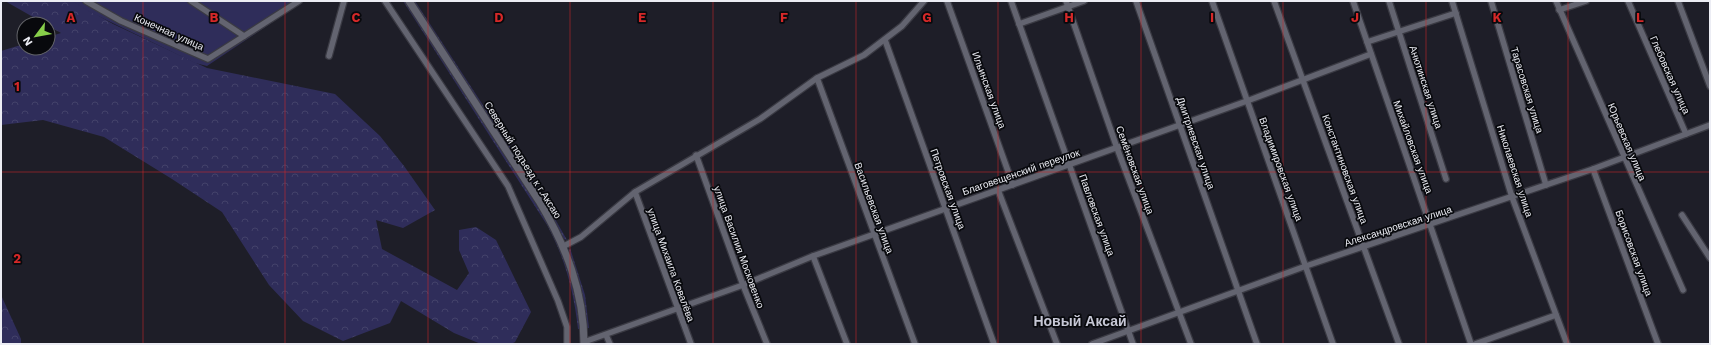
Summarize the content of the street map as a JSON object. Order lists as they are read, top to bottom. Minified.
{"streets":{"street":["Конечная улица","Глебовская улица","Анютинская улица","Ильинская улица","Тарасовская улица","Юрьевская улица","Дмитриевская улица","Михайловская улица","Северный подъезд к г.Аксаю","Владимировская улица","Константиновская улица","Семёновская улица","Николаевская улица","Благовещенский переулок","Петровская улица","Васильевская улица","Павловская улица","Александровская улица","улица Василия Московенко","Борисовская улица","улица Михаила Ковалёва"]},"crossings":[["Глебовская улица","Александровская улица"],["Ильинская улица","Благовещенский переулок"],["Тарасовская улица","Александровская улица"],["Юрьевская улица","Александровская улица"],["Дмитриевская улица","Благовещенский переулок"],["Дмитриевская улица","Александровская улица"],["Михайловская улица","Благовещенский переулок"],["Михайловская улица","Александровская улица"],["Северный подъезд к г.Аксаю","Благовещенский переулок"],["Владимировская улица","Благовещенский переулок"],["Владимировская улица","Александровская улица"],["Константиновская улица","Благовещенский переулок"],["Константиновская улица","Александровская улица"],["Семёновская улица","Благовещенский переулок"],["Семёновская улица","Александровская улица"],["Николаевская улица","Александровская улица"],["Благовещенский переулок","Петровская улица"],["Благовещенский переулок","Васильевская улица"],["Благовещенский переулок","Павловская улица"],["Благовещенский переулок","улица Василия Московенко"],["Благовещенский переулок","улица Михаила Ковалёва"],["Павловская улица","Александровская улица"],["Александровская улица","Борисовская улица"]],"districts":["Новый Аксай"],"north":"bottom left","grid":{"columns":["A","B","C","D","E","F","G","H","I","J","K","L"],"rows":["1","2"]}}
